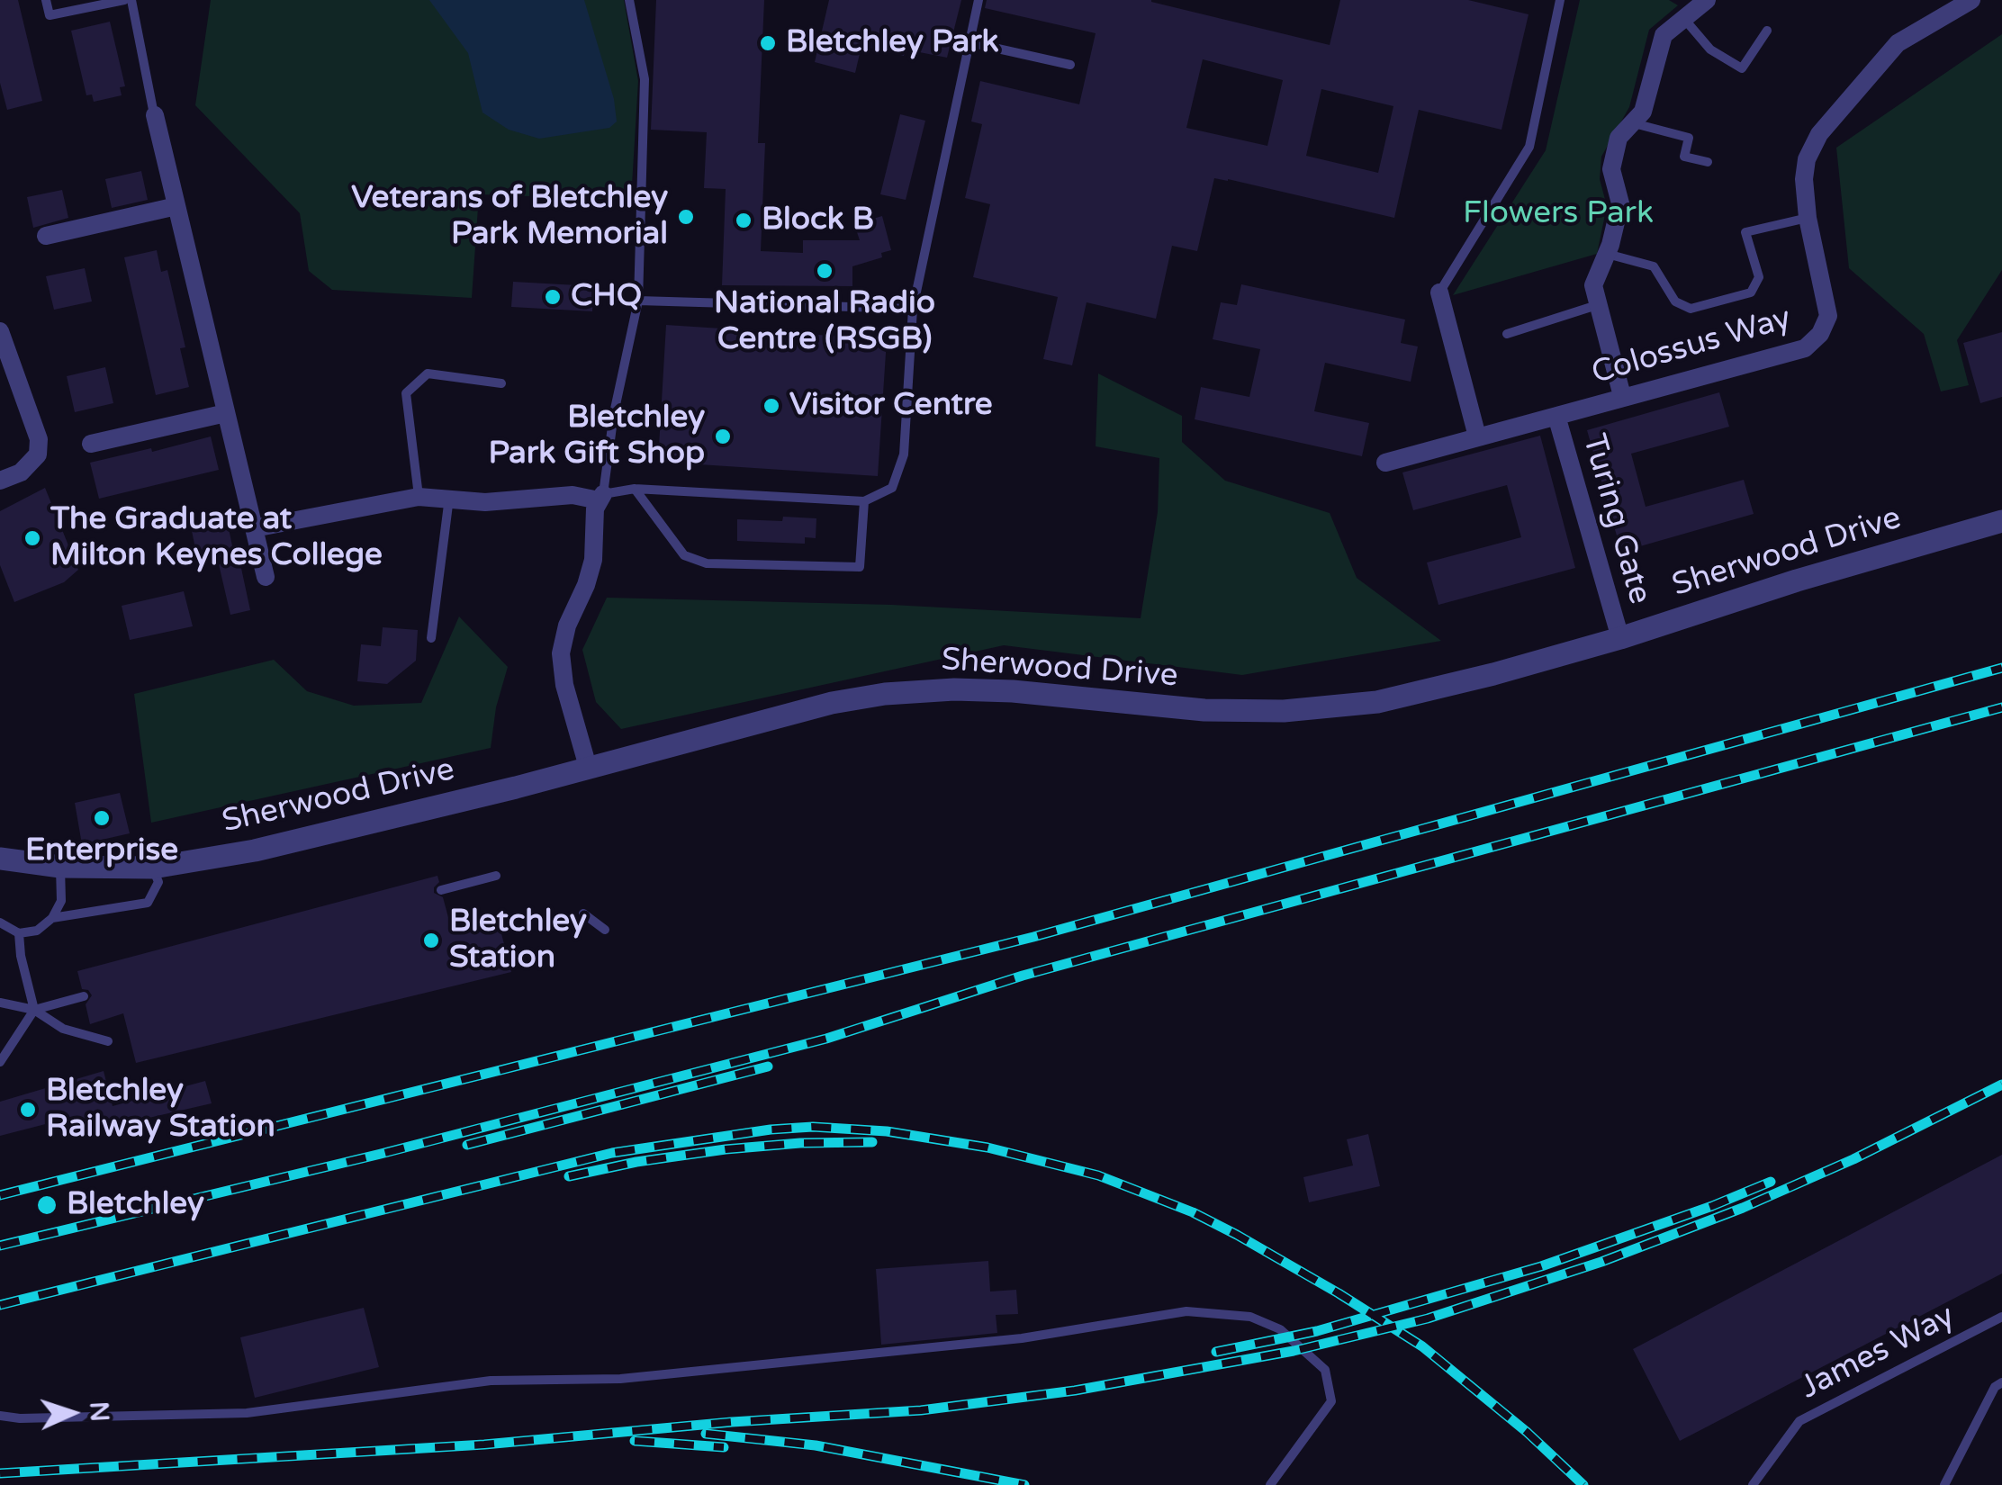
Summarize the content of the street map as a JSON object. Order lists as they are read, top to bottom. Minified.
{"streets":{"street":["Colossus Way","Turing Gate","Sherwood Drive"],"lane":["James Way"]},"crossings":[["Colossus Way","Turing Gate"],["Turing Gate","Sherwood Drive"]],"parks":["Flowers Park"],"places":["Bletchley Park","Veterans of Bletchley Park Memorial","Block B","National Radio Centre (RSGB)","CHQ","Visitor Centre","Bletchley Park Gift Shop","The Graduate at Milton Keynes College","Enterprise","Bletchley Station","Bletchley Railway Station","Bletchley"],"north":"right"}
